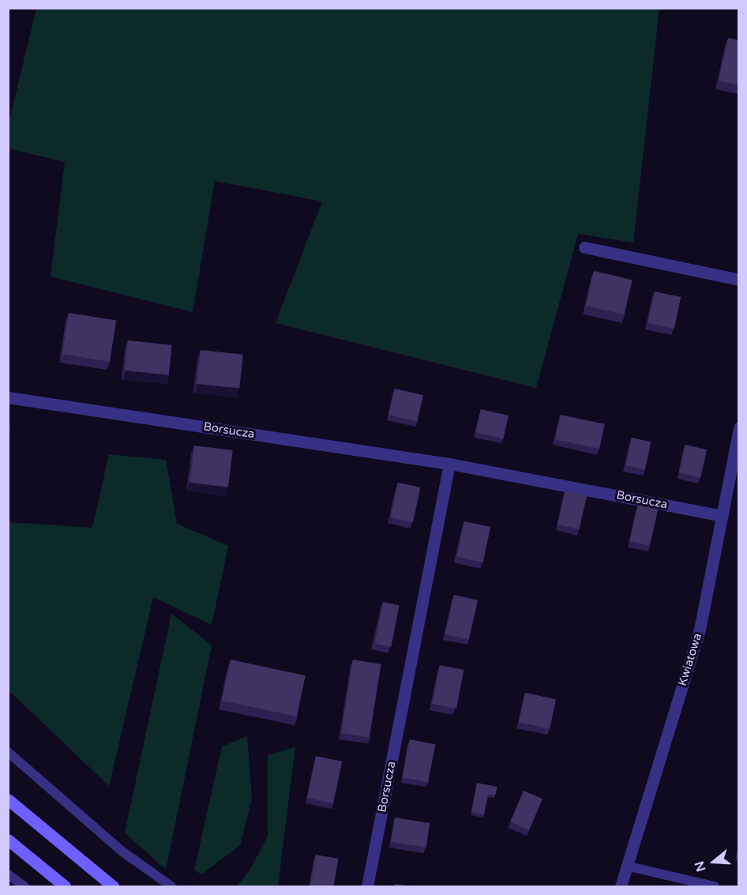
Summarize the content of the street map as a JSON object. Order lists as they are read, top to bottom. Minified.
{"streets":{"street":["Borsucza","Kwiatowa"]},"crossings":[["Borsucza","Kwiatowa"]],"north":"left"}
